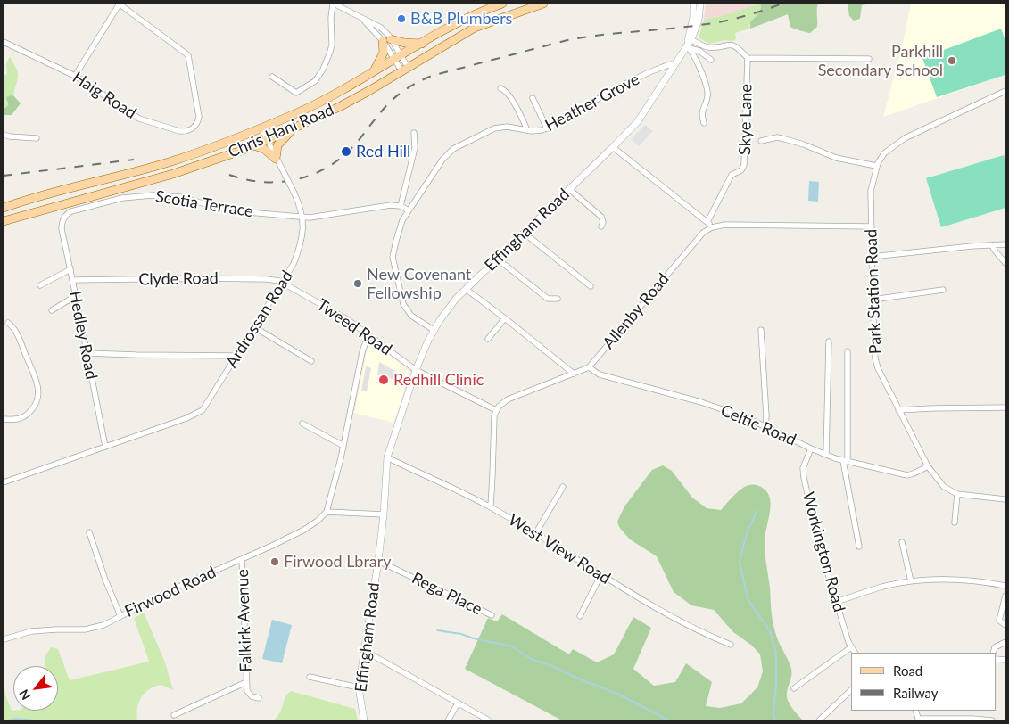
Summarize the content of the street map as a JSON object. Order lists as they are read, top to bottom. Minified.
{"streets":{"main road":["Chris Hani Road"],"street":["Haig Road","Heather Grove","Skye Lane","Scotia Terrace","Effingham Road","Clyde Road","Park Station Road","Allenby Road","Ardrossan Road","Tweed Road","Hedley Road","Celtic Road","West View Road","Workington Road","Firwood Road","Rega Place","Falkirk Avenue"]},"crossings":[["Heather Grove","Effingham Road"],["Chris Hani Road","Ardrossan Road"],["Scotia Terrace","Ardrossan Road"],["Scotia Terrace","Hedley Road"],["Effingham Road","Tweed Road"],["Effingham Road","West View Road"],["Effingham Road","Rega Place"],["Clyde Road","Ardrossan Road"],["Clyde Road","Tweed Road"],["Clyde Road","Hedley Road"],["Park Station Road","Celtic Road"],["Allenby Road","Tweed Road"],["Allenby Road","Celtic Road"],["Ardrossan Road","Tweed Road"],["Ardrossan Road","Hedley Road"],["Celtic Road","Workington Road"],["Firwood Road","Falkirk Avenue"]],"places":["B&B Plumbers","Parkhill Secondary School","Red Hill","New Covenant Fellowship","Redhill Clinic","Firwood Lbrary"],"legend":["Road","Railway"],"north":"bottom left"}
